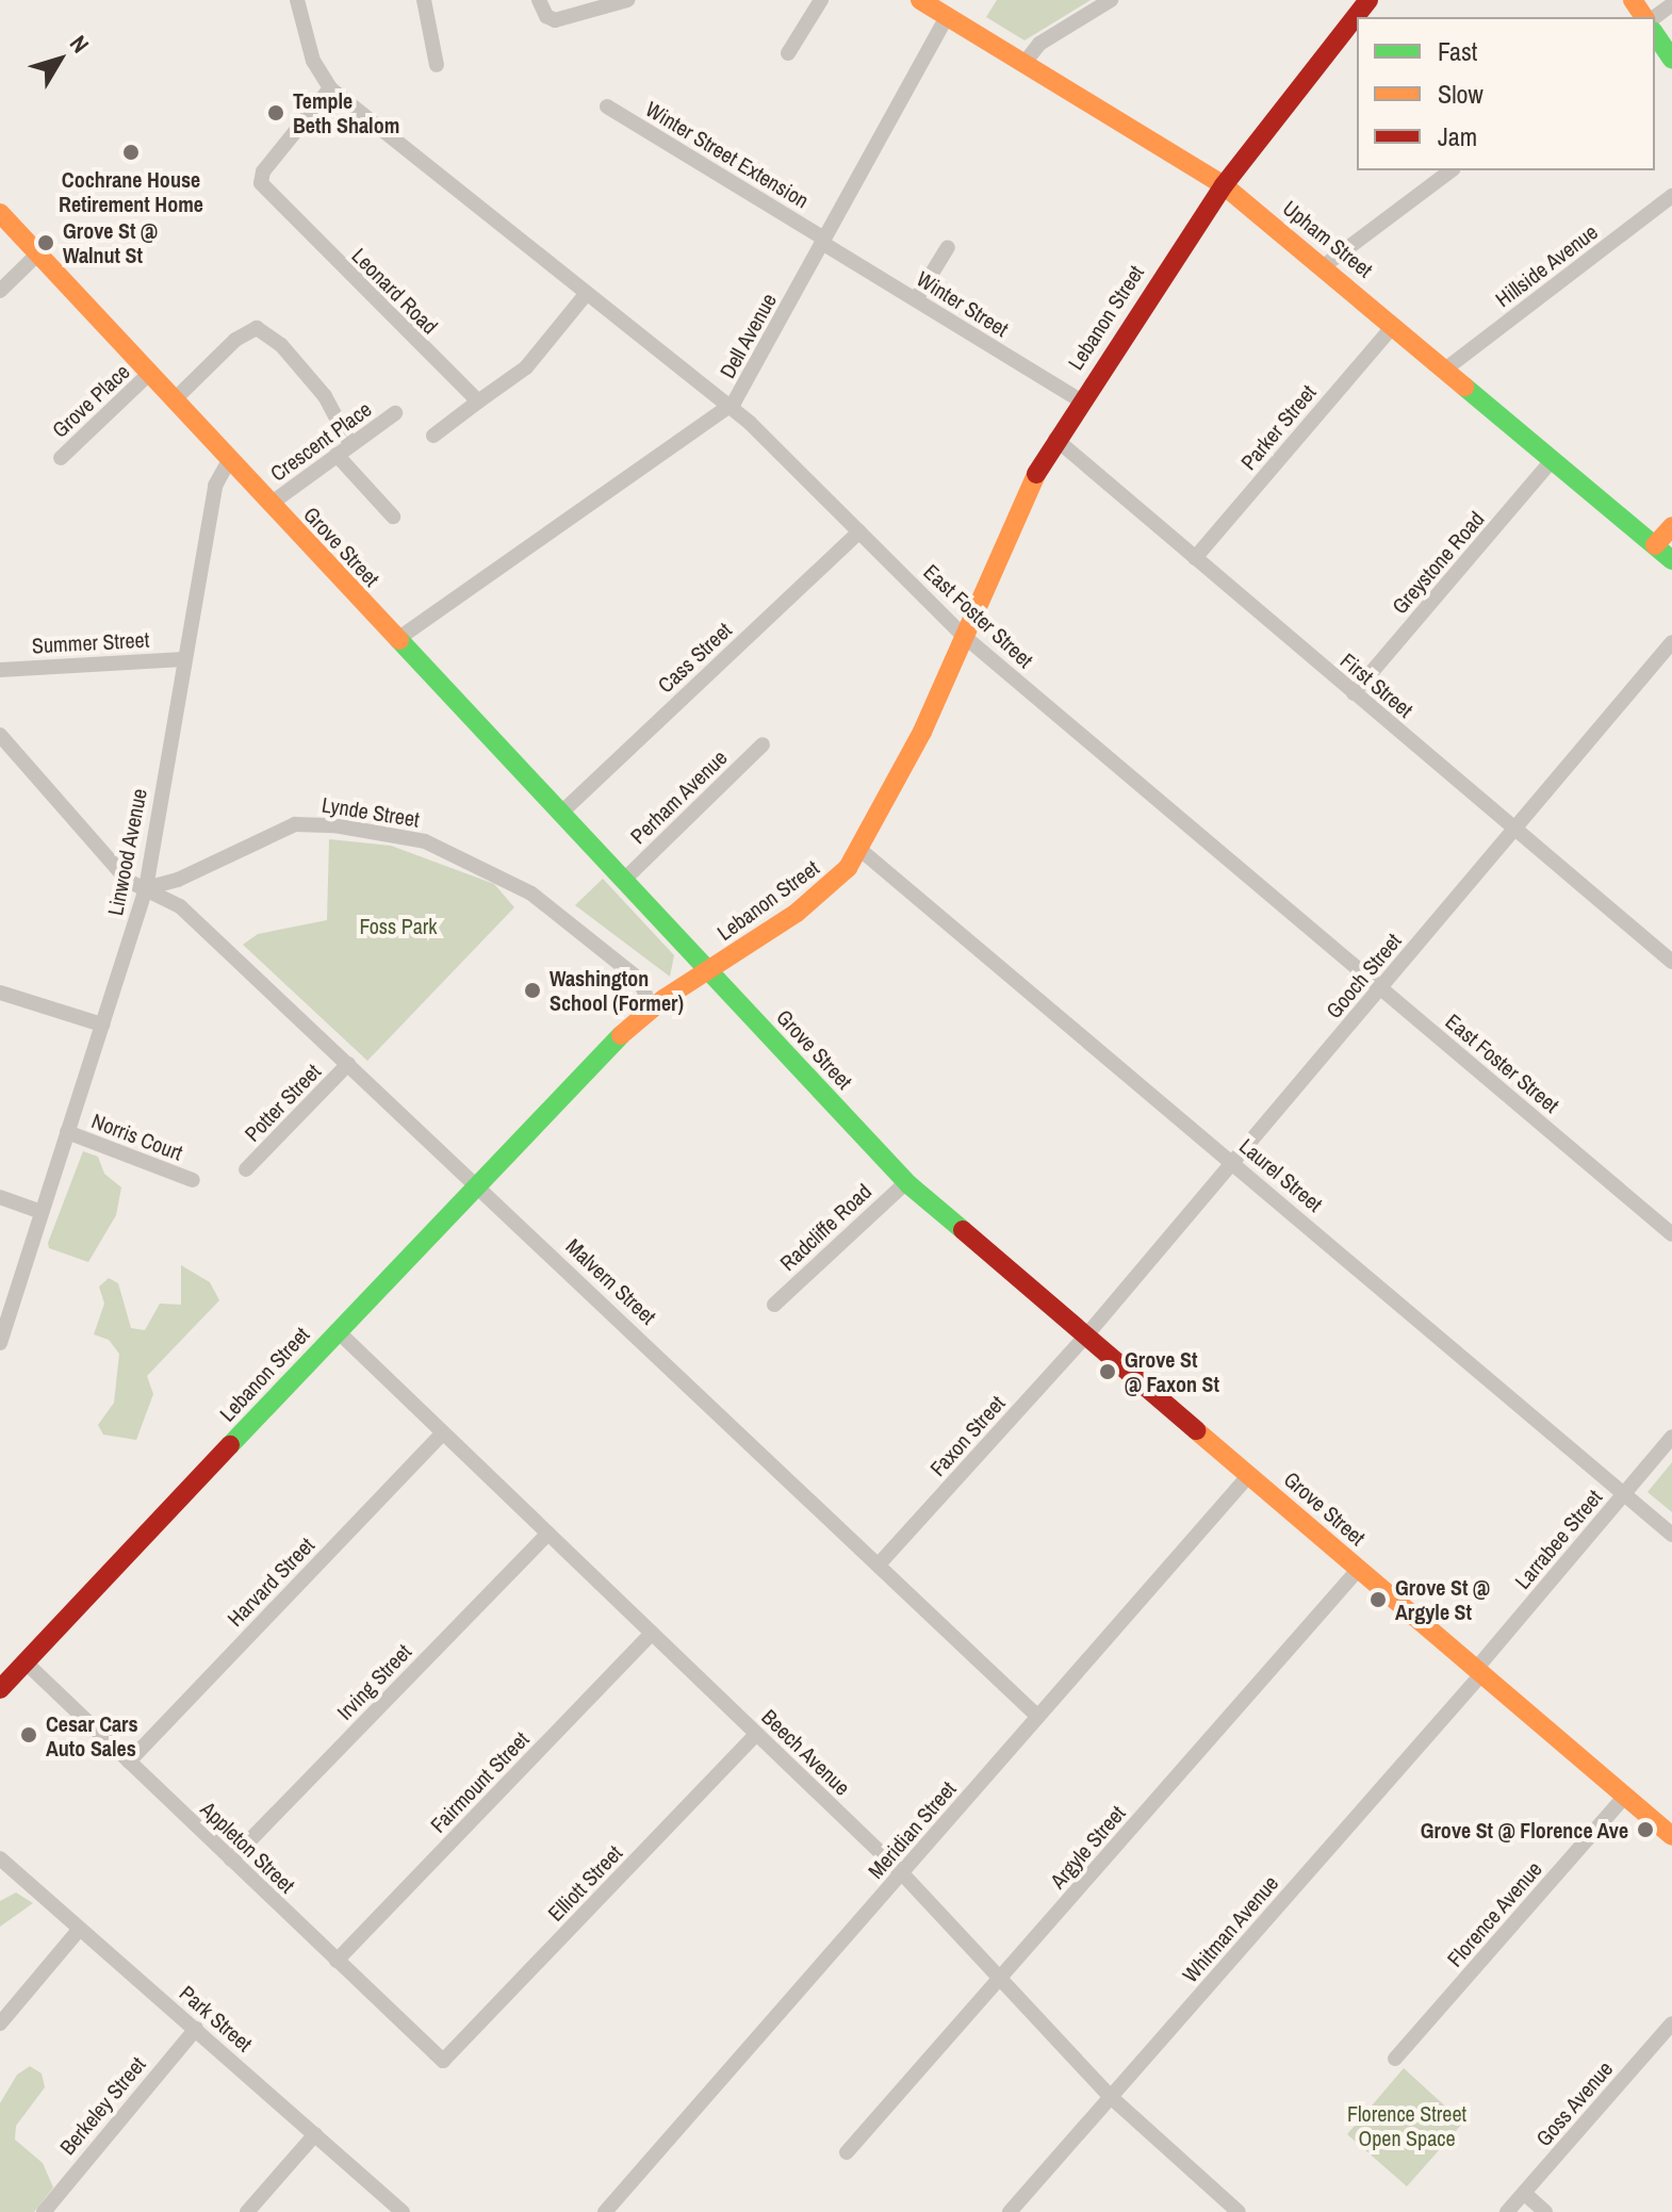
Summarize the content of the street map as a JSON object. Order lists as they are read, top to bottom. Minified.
{"streets":{"main road":["Upham Street","Lebanon Street","Grove Street"],"street":["Winter Street Extension","Hillside Avenue","Leonard Road","Winter Street","Dell Avenue","Grove Place","Parker Street","Crescent Place","Greystone Road","East Foster Street","Summer Street","Cass Street","First Street","Perham Avenue","Lynde Street","Linwood Avenue","Gooch Street","Potter Street","Norris Court","Laurel Street","Radcliffe Road","Malvern Street","Faxon Street","Larrabee Street","Harvard Street","Irving Street","Beech Avenue","Fairmount Street","Meridian Street","Appleton Street","Argyle Street","Elliott Street","Florence Avenue","Whitman Avenue","Park Street","Goss Avenue","Berkeley Street"]},"crossings":[["Winter Street Extension","Winter Street"],["Winter Street Extension","Dell Avenue"],["Upham Street","Hillside Avenue"],["Upham Street","Lebanon Street"],["Upham Street","Dell Avenue"],["Upham Street","Parker Street"],["Upham Street","Greystone Road"],["Leonard Road","East Foster Street"],["Winter Street","Lebanon Street"],["Winter Street","Dell Avenue"],["Lebanon Street","Grove Street"],["Lebanon Street","East Foster Street"],["Lebanon Street","First Street"],["Lebanon Street","Lynde Street"],["Lebanon Street","Laurel Street"],["Lebanon Street","Malvern Street"],["Lebanon Street","Beech Avenue"],["Lebanon Street","Appleton Street"],["Dell Avenue","Grove Street"],["Dell Avenue","East Foster Street"],["Grove Place","Grove Street"],["Parker Street","First Street"],["Crescent Place","Grove Street"],["Grove Street","Cass Street"],["Grove Street","Perham Avenue"],["Grove Street","Linwood Avenue"],["Grove Street","Gooch Street"],["Grove Street","Radcliffe Road"],["Grove Street","Faxon Street"],["Grove Street","Larrabee Street"],["Grove Street","Meridian Street"],["Grove Street","Argyle Street"],["Grove Street","Florence Avenue"],["Grove Street","Whitman Avenue"],["Greystone Road","First Street"],["East Foster Street","Cass Street"],["East Foster Street","Gooch Street"],["Summer Street","Linwood Avenue"],["First Street","Gooch Street"],["Lynde Street","Linwood Avenue"],["Lynde Street","Malvern Street"],["Linwood Avenue","Norris Court"],["Linwood Avenue","Malvern Street"],["Gooch Street","Laurel Street"],["Gooch Street","Faxon Street"],["Potter Street","Malvern Street"],["Laurel Street","Larrabee Street"],["Malvern Street","Faxon Street"],["Malvern Street","Meridian Street"],["Larrabee Street","Whitman Avenue"],["Harvard Street","Beech Avenue"],["Harvard Street","Appleton Street"],["Irving Street","Beech Avenue"],["Irving Street","Appleton Street"],["Beech Avenue","Fairmount Street"],["Beech Avenue","Meridian Street"],["Beech Avenue","Argyle Street"],["Beech Avenue","Elliott Street"],["Beech Avenue","Whitman Avenue"],["Fairmount Street","Appleton Street"],["Appleton Street","Elliott Street"],["Park Street","Berkeley Street"]],"parks":["Foss Park","Florence Street Open Space"],"places":["Temple Beth Shalom","Cochrane House Retirement Home","Grove St @ Walnut St","Washington School (Former)","Grove St @ Faxon St","Grove St @ Argyle St","Cesar Cars Auto Sales","Grove St @ Florence Ave"],"legend":["Fast","Slow","Jam"],"north":"top right"}
